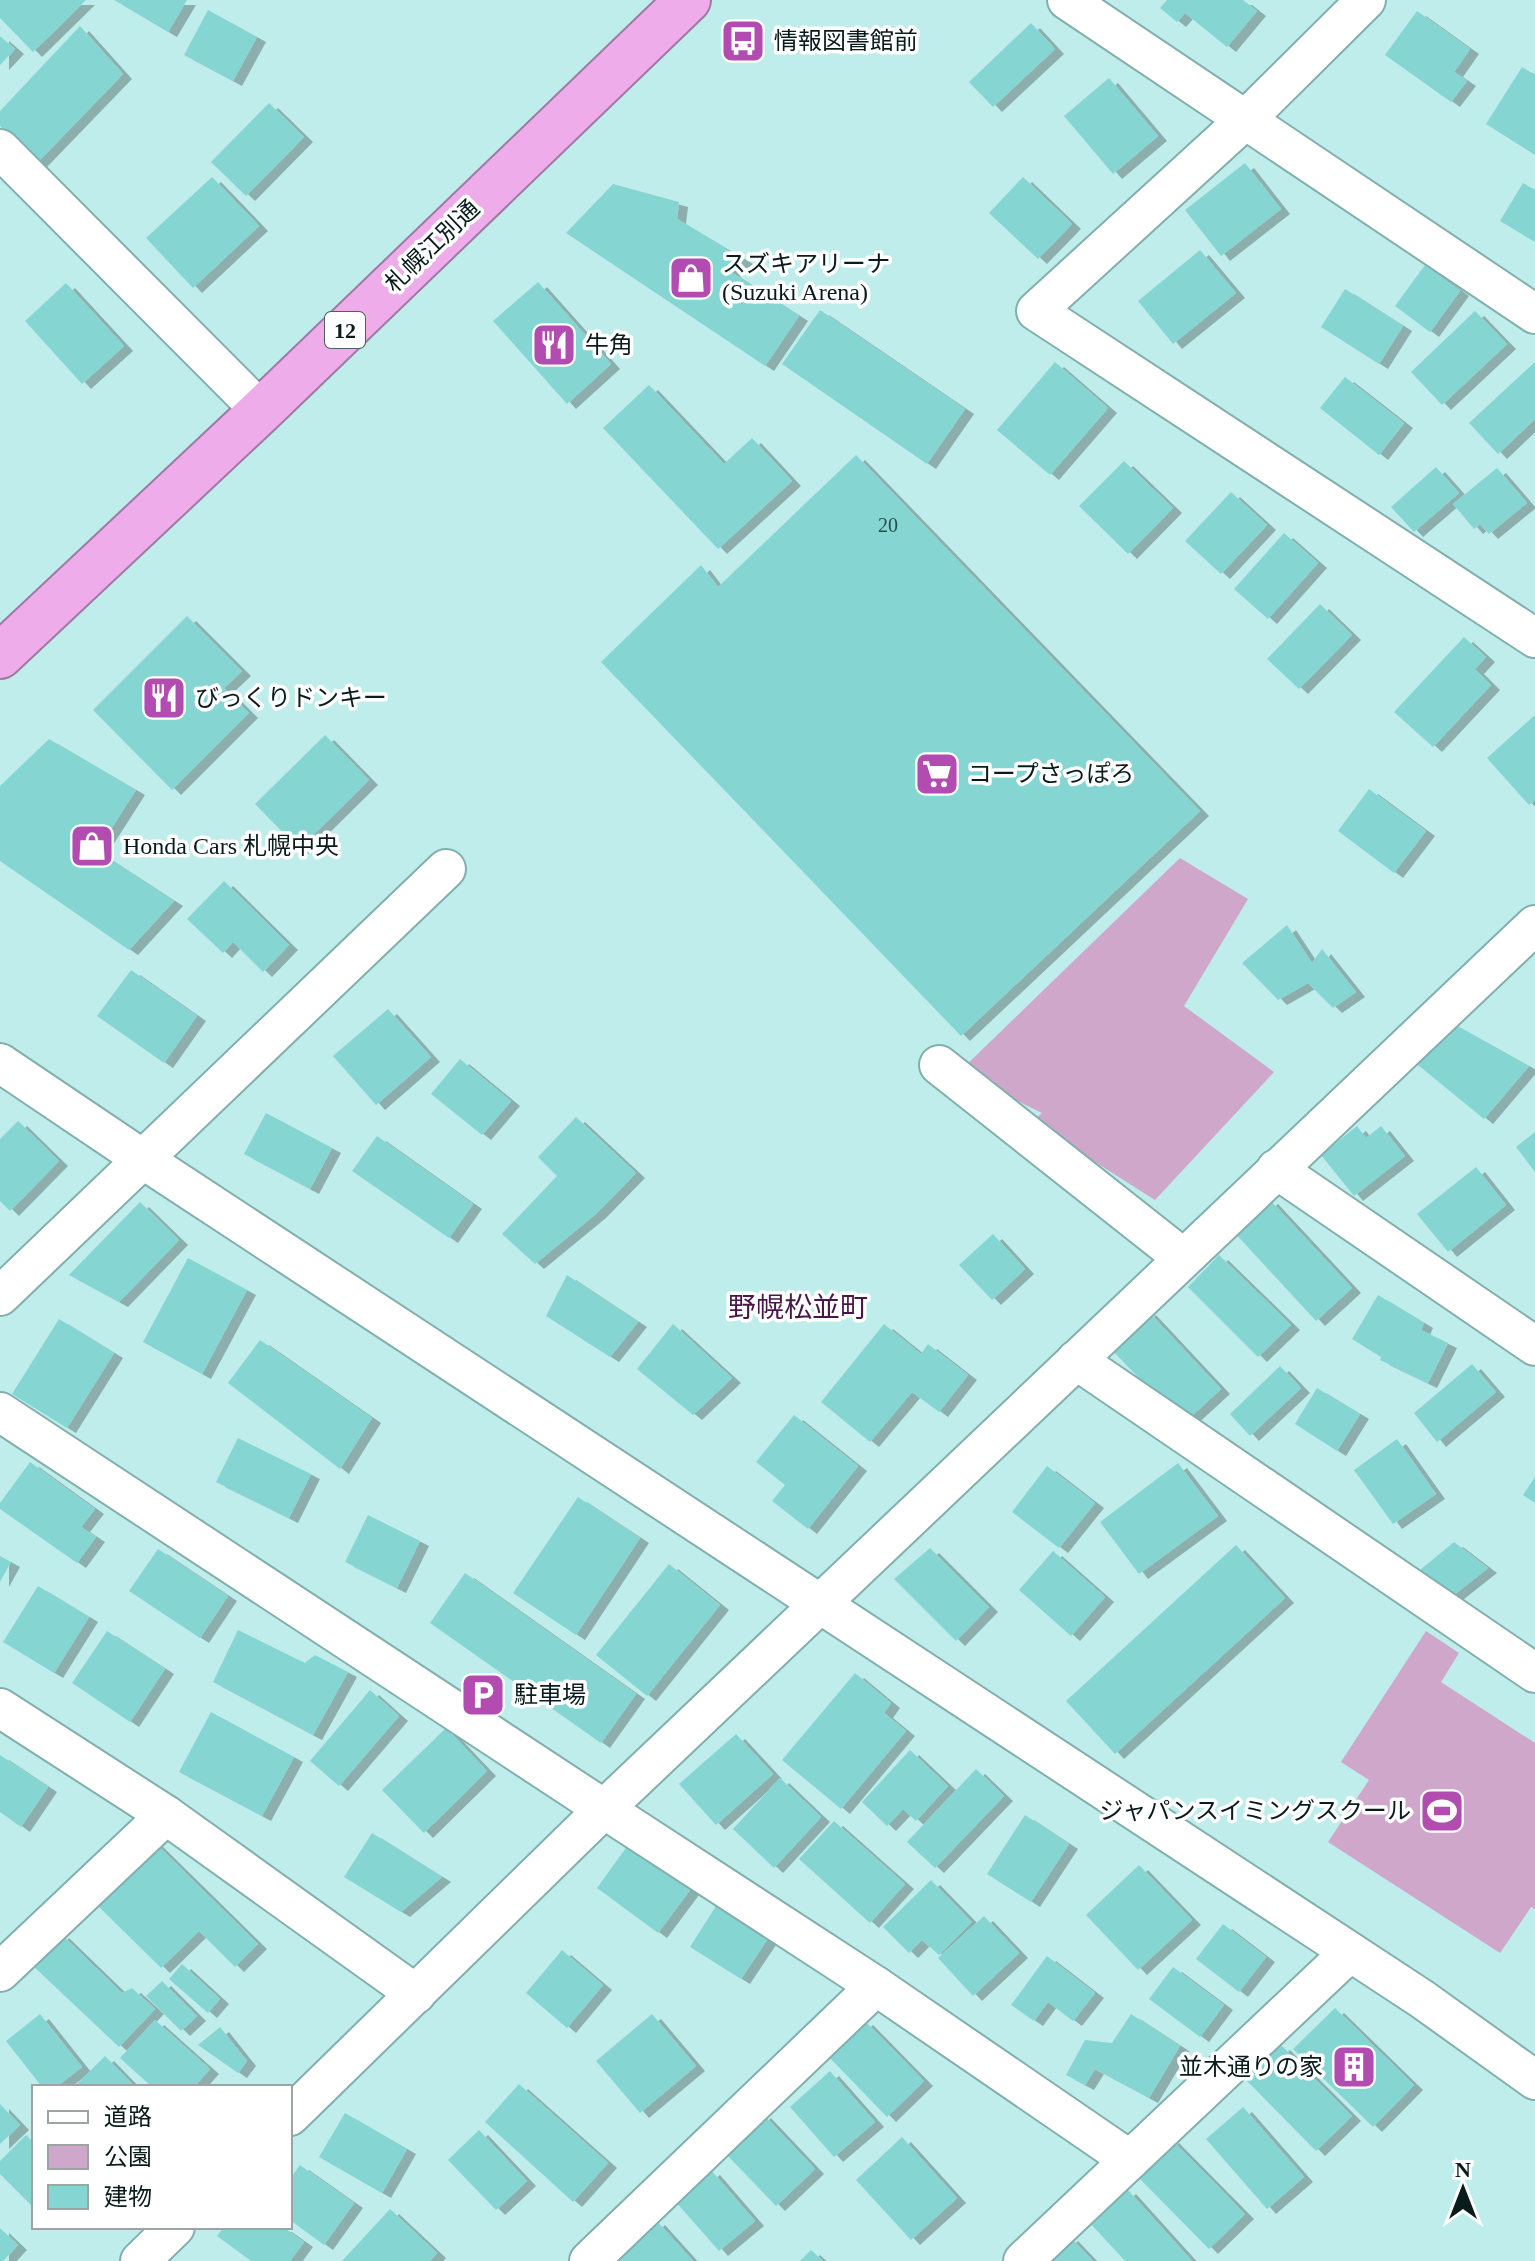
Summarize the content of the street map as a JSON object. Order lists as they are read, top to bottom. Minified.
{"streets":{"highway":["札幌江別通","12"]},"districts":["野幌松並町"],"places":{"bus stop":["情報図書館前"],"shop":["スズキアリーナ (Suzuki Arena)","Honda Cars 札幌中央"],"restaurant":["牛角","びっくりドンキー"],"supermarket":["コープさっぽろ"],"parking":["駐車場"],"sports":["ジャパンスイミングスクール"],"building":["並木通りの家"]},"house_numbers":["20"],"legend":["道路","公園","建物"],"north":"top"}
